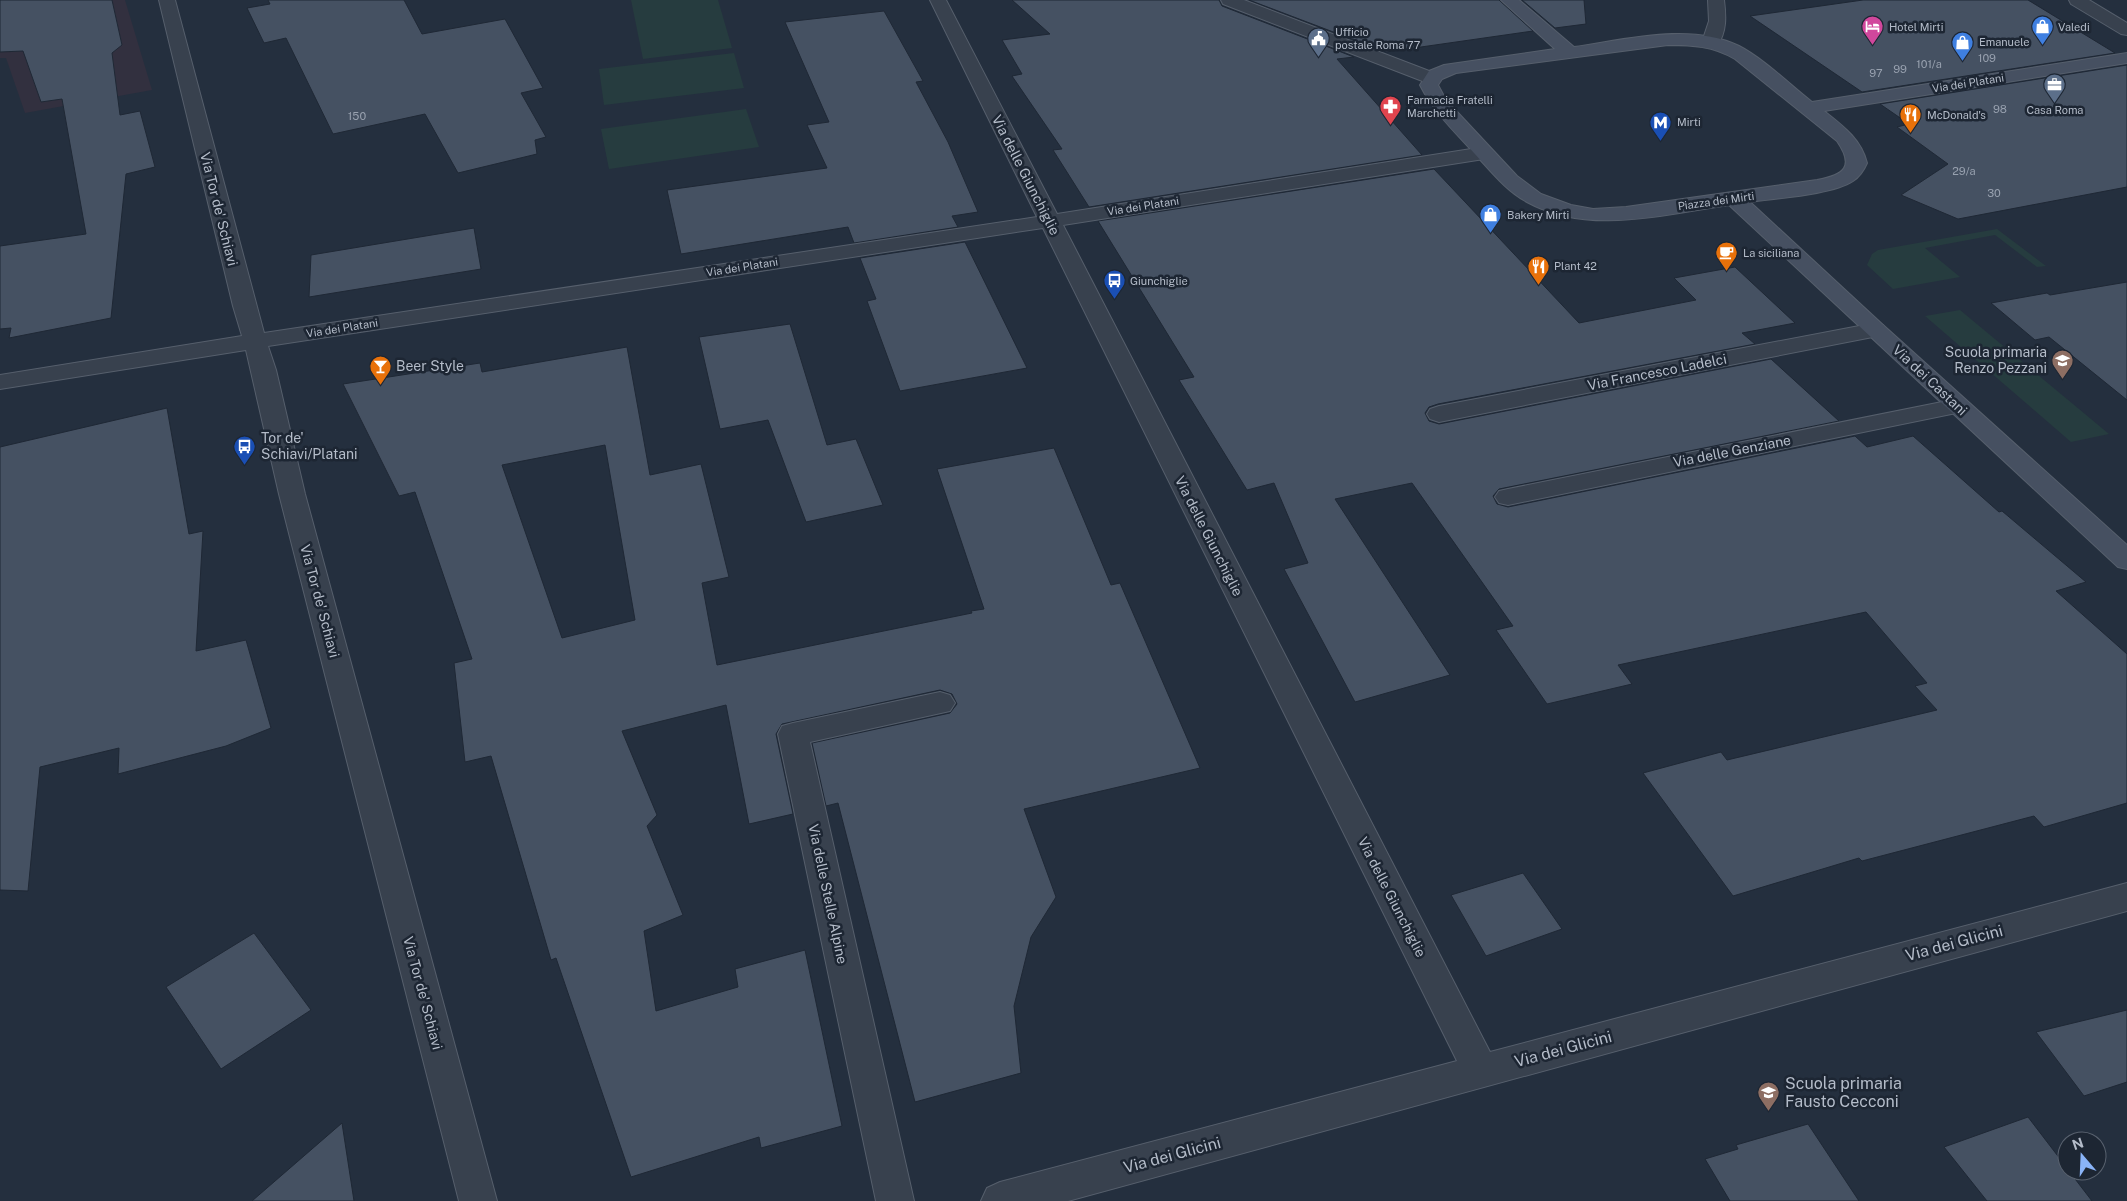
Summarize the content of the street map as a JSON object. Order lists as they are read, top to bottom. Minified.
{"streets":{"street":["Via dei Platani","Via delle Giunchiglie","Piazza dei Mirti","Via Tor de' Schiavi","Via Francesco Ladelci","Via dei Castani","Via delle Genziane","Via delle Stelle Alpine","Via dei Glicini"]},"crossings":[["Via dei Platani","Via delle Giunchiglie"],["Via dei Platani","Piazza dei Mirti"],["Via dei Platani","Via Tor de' Schiavi"],["Via delle Giunchiglie","Via dei Glicini"],["Piazza dei Mirti","Via dei Castani"],["Via Francesco Ladelci","Via dei Castani"],["Via dei Castani","Via delle Genziane"]],"places":{"hotel":["Hotel Mirti"],"shop":["Valedi","Emanuele","Bakery Mirti"],"public building":["Ufficio postale Roma 77"],"office":["Casa Roma"],"pharmacy":["Farmacia Fratelli Marchetti"],"restaurant":["McDonald's","Plant 42"],"metro station":["Mirti"],"cafe":["La siciliana"],"bus stop":["Giunchiglie","Tor de' Schiavi/Platani"],"school or university":["Scuola primaria Renzo Pezzani","Scuola primaria Fausto Cecconi"],"bar":["Beer Style"]},"house_numbers":["109","101/a","99","97","98","150","29/a","30"],"north":"top"}
